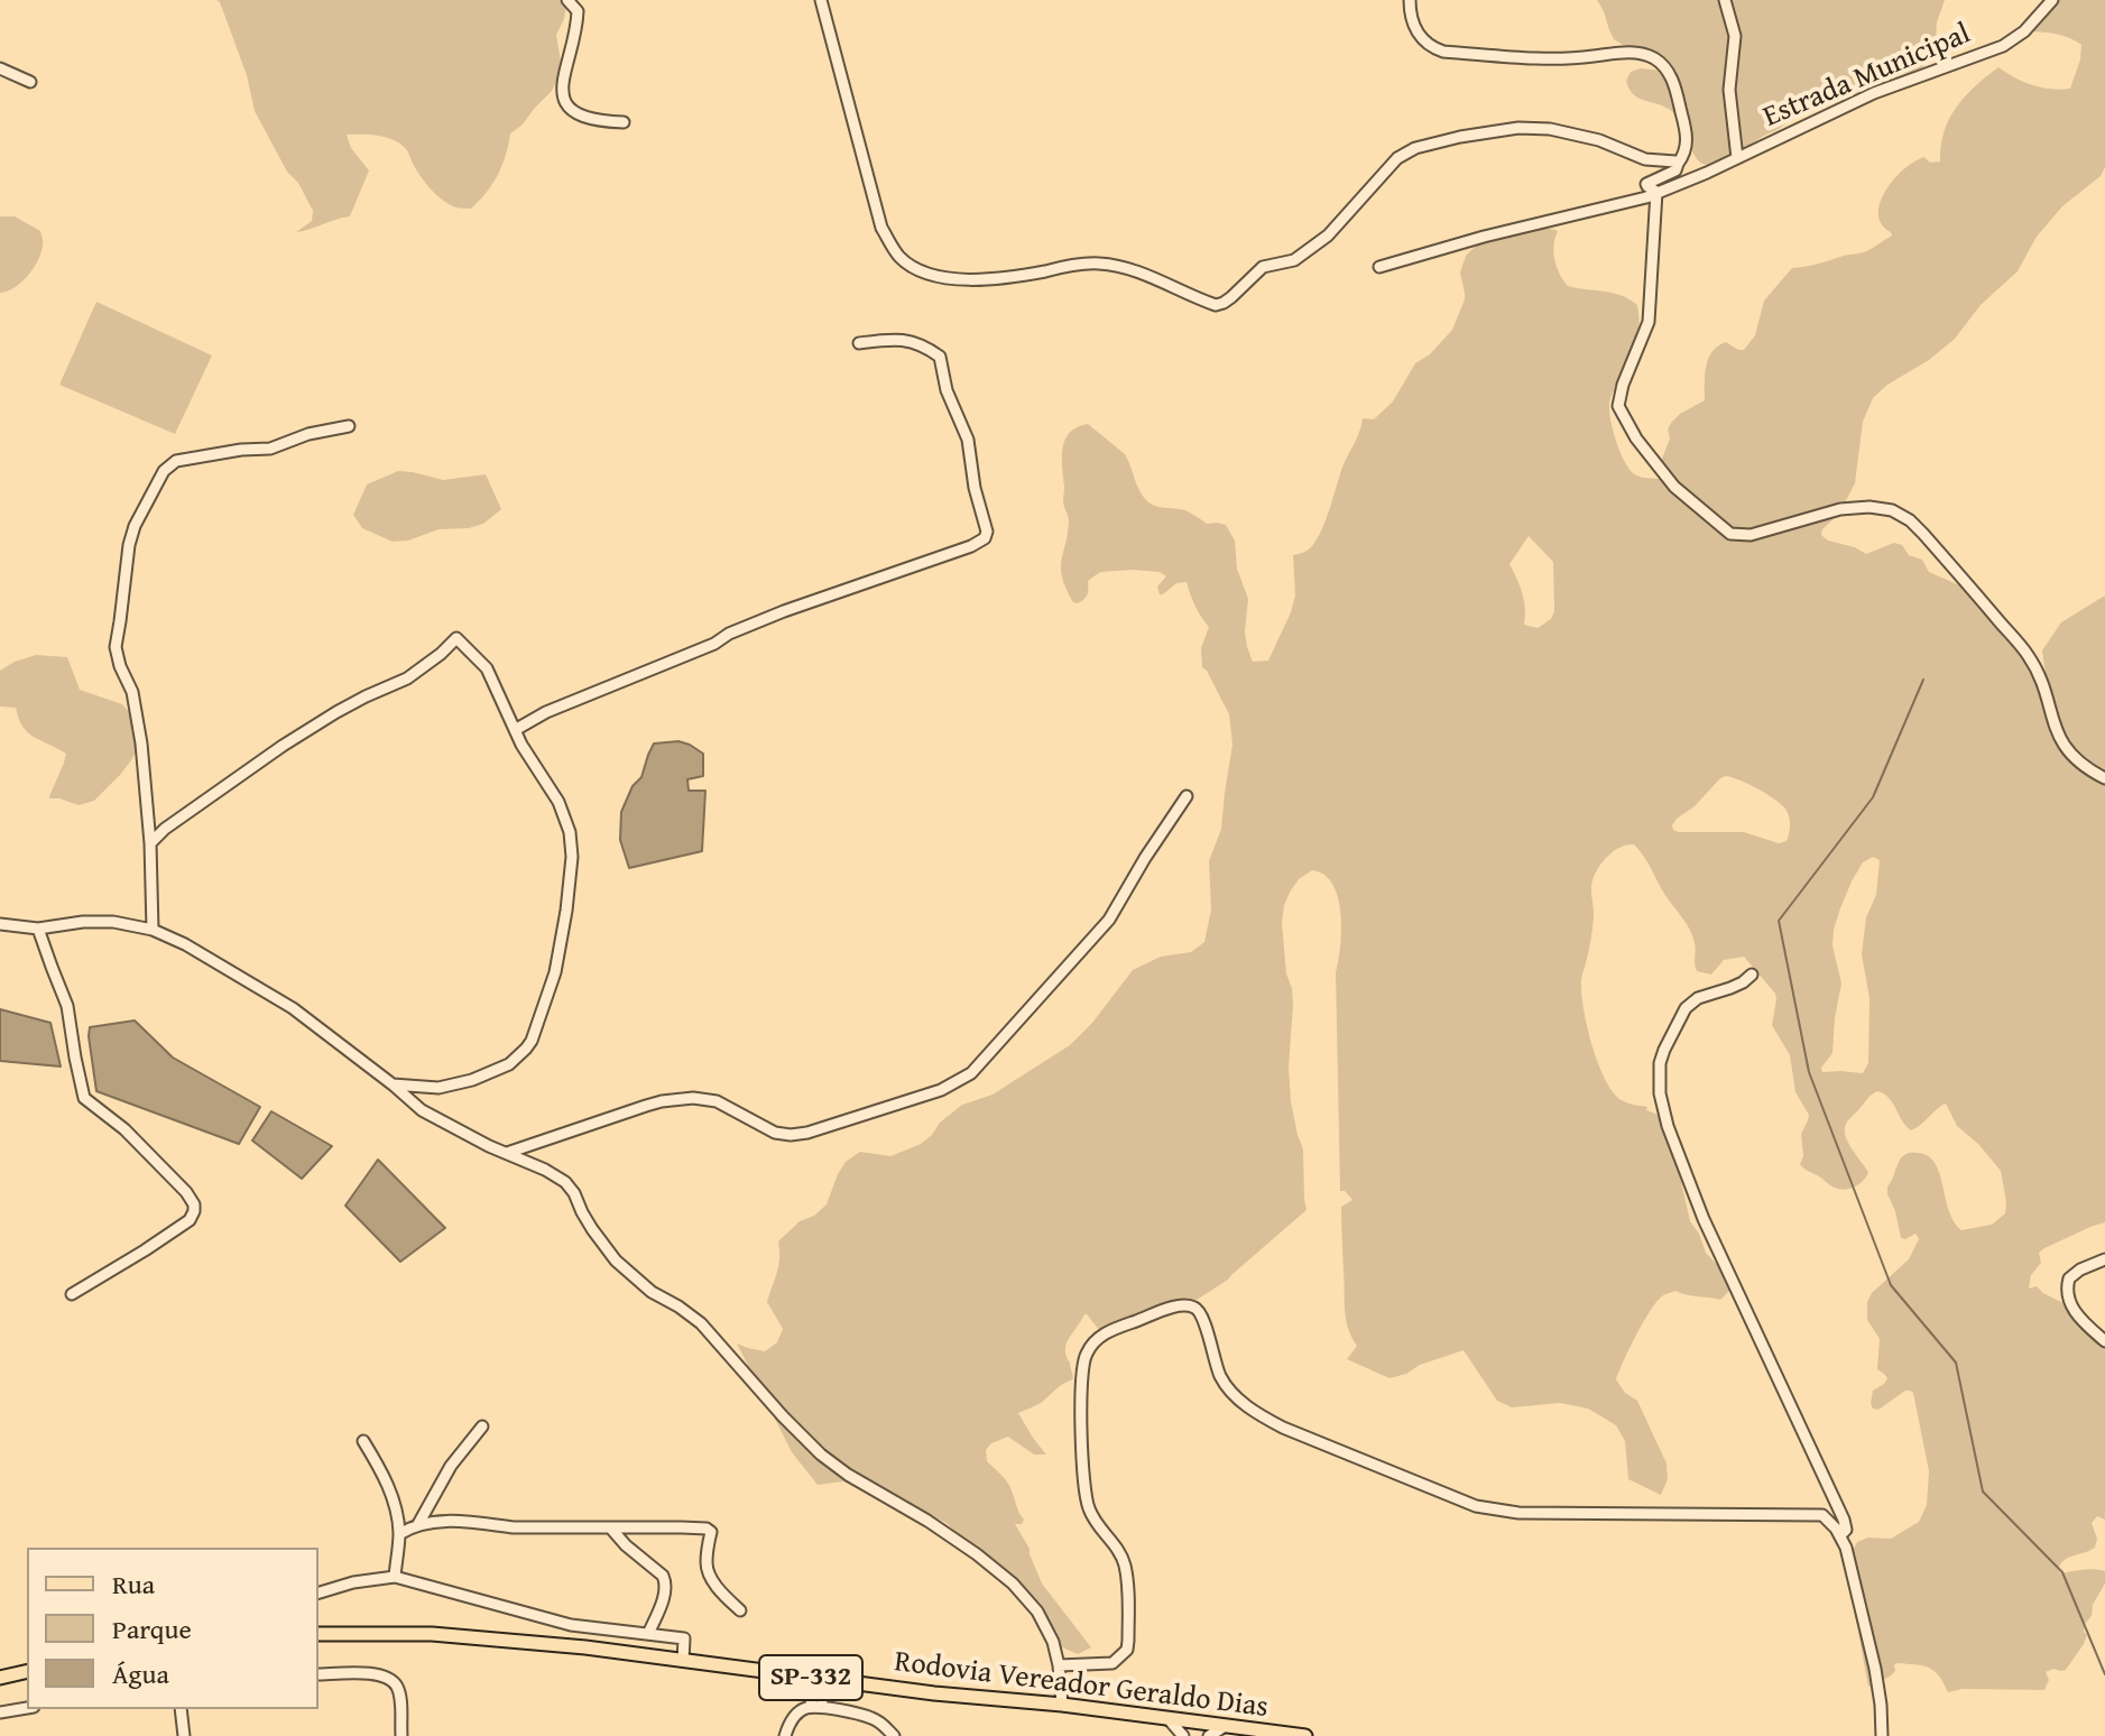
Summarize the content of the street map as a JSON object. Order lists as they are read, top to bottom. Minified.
{"streets":{"main road":["SP-332","Rodovia Vereador Geraldo Dias"],"street":["Estrada Municipal"]},"legend":["Rua","Parque","Água"]}
